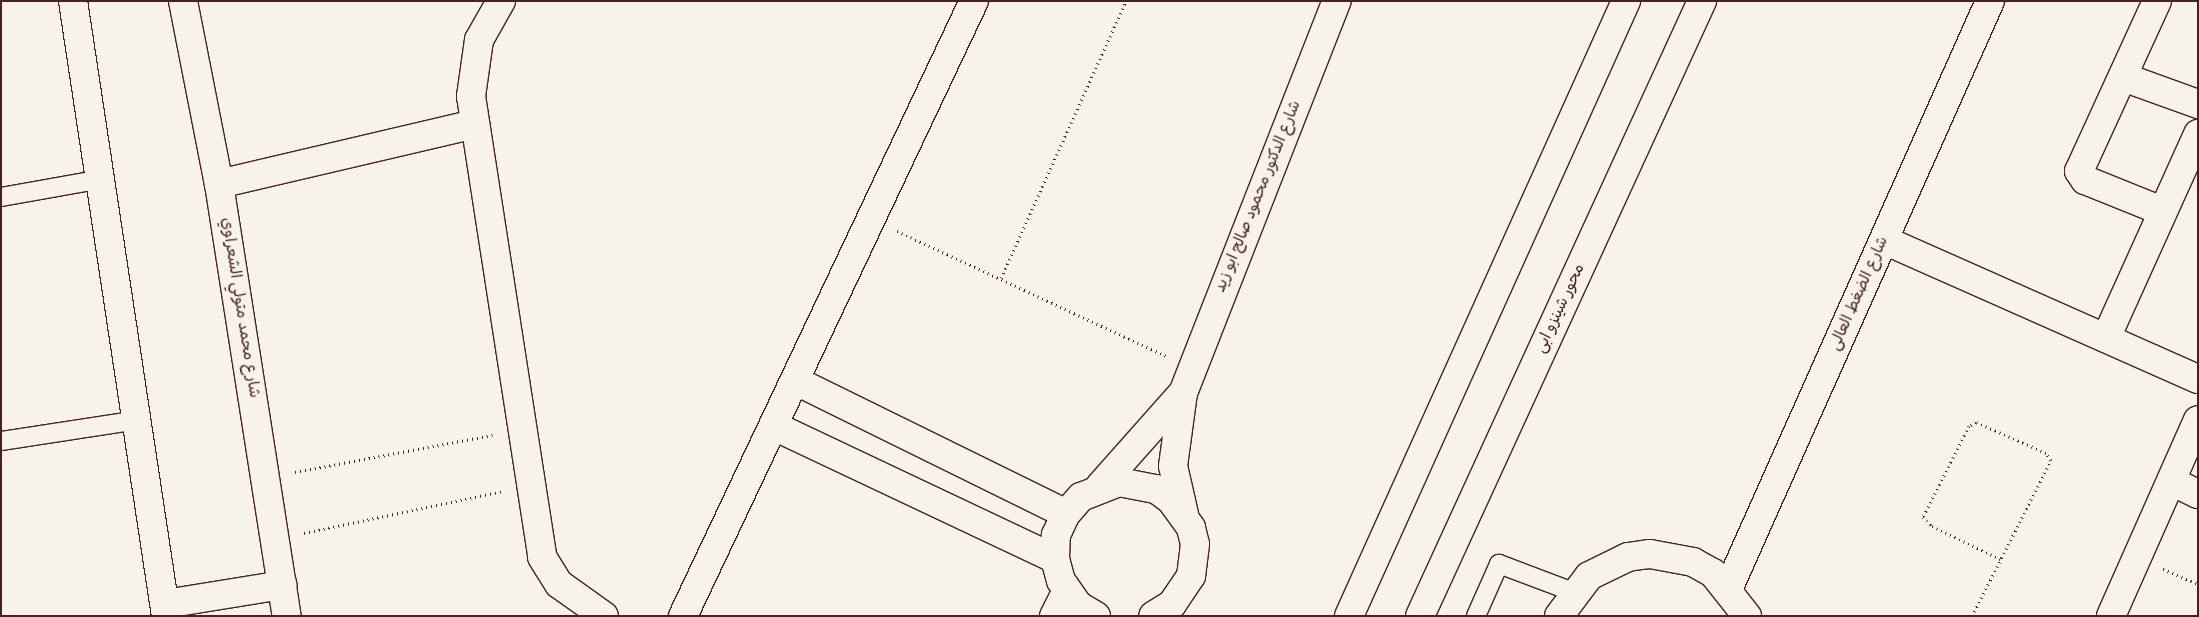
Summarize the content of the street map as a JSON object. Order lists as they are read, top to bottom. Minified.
{"streets":{"street":["شارع الدكتور محمود صالح ابو زيد","شارع الضغط العالى","شارع محمد متولي الشعراوي","محور شينزو ابى"]}}
